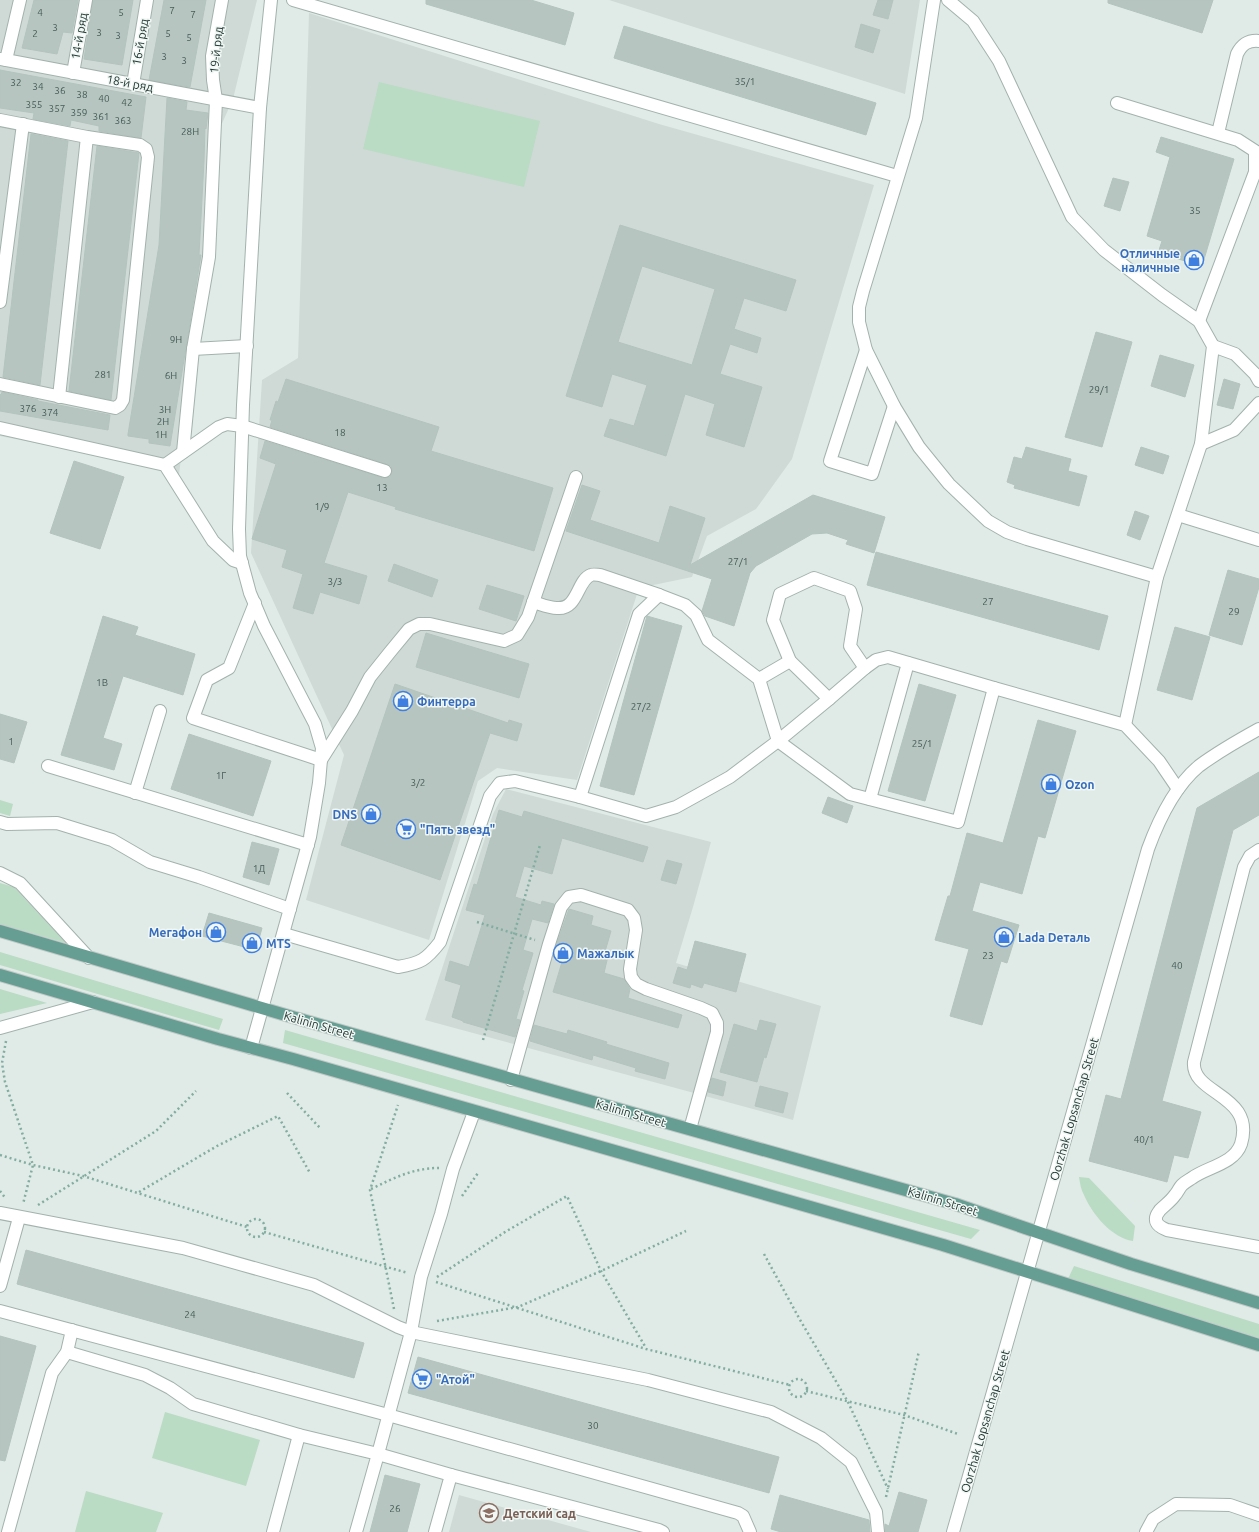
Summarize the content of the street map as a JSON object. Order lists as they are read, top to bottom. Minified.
{"streets":{"main road":["Kalinin Street"],"street":["14-й ряд","16-й ряд","19-й ряд","18-й ряд","Oorzhak Lopsanchap Street"]},"crossings":[["14-й ряд","18-й ряд"],["16-й ряд","18-й ряд"],["19-й ряд","18-й ряд"],["Kalinin Street","Oorzhak Lopsanchap Street"]],"places":{"shop":["Отличные наличные","Финтерра","Ozon","DNS","Мегафон","Lada Dеталь","MTS","Мажалык"],"supermarket":["\"Пять звезд\"","\"Атой\""],"school or university":["Детский сад"]},"house_numbers":["7","4","5","7","3","3","2","5","3","5","3","3","35/1","32","34","36","38","40","42","355","357","359","361","363","28Н","35","9Н","281","6Н","29/1","376","3Н","374","2Н","18","1Н","13","1/9","27/1","3/3","27","29","1В","27/2","1","25/1","1Г","3/2","1Д","23","40","40/1","24","30","26"]}
